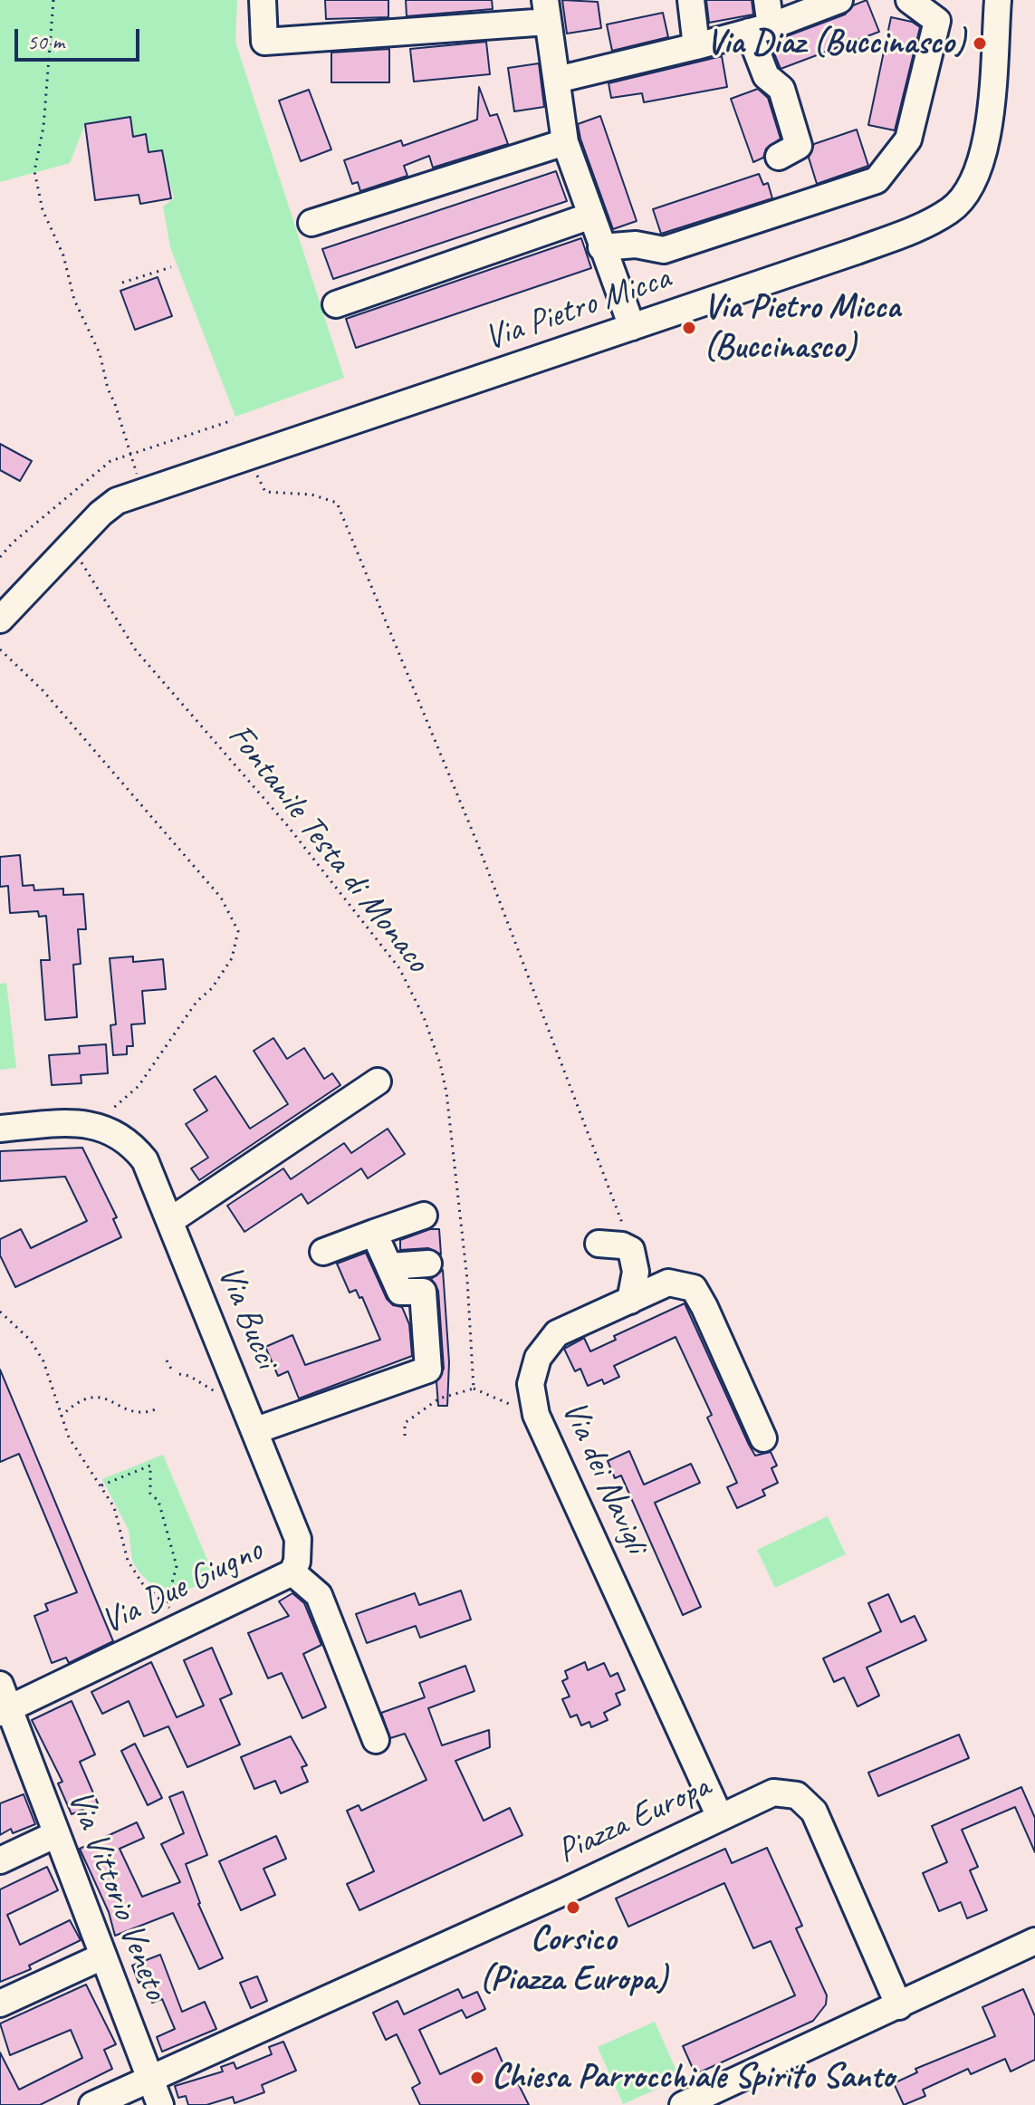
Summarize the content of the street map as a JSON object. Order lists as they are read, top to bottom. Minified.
{"streets":{"street":["Via Pietro Micca","Via Bucci","Via dei Navigli","Via Due Giugno","Piazza Europa","Via Vittorio Veneto"],"path":["Fontanile Testa di Monaco"]},"crossings":[["Via Pietro Micca","Fontanile Testa di Monaco"],["Via Bucci","Via Due Giugno"],["Via dei Navigli","Piazza Europa"],["Via Due Giugno","Via Vittorio Veneto"],["Piazza Europa","Via Vittorio Veneto"]],"places":["Via Diaz (Buccinasco)","Via Pietro Micca (Buccinasco)","Corsico (Piazza Europa)","Chiesa Parrocchiale Spirito Santo"],"scale_bar":"50 m"}
